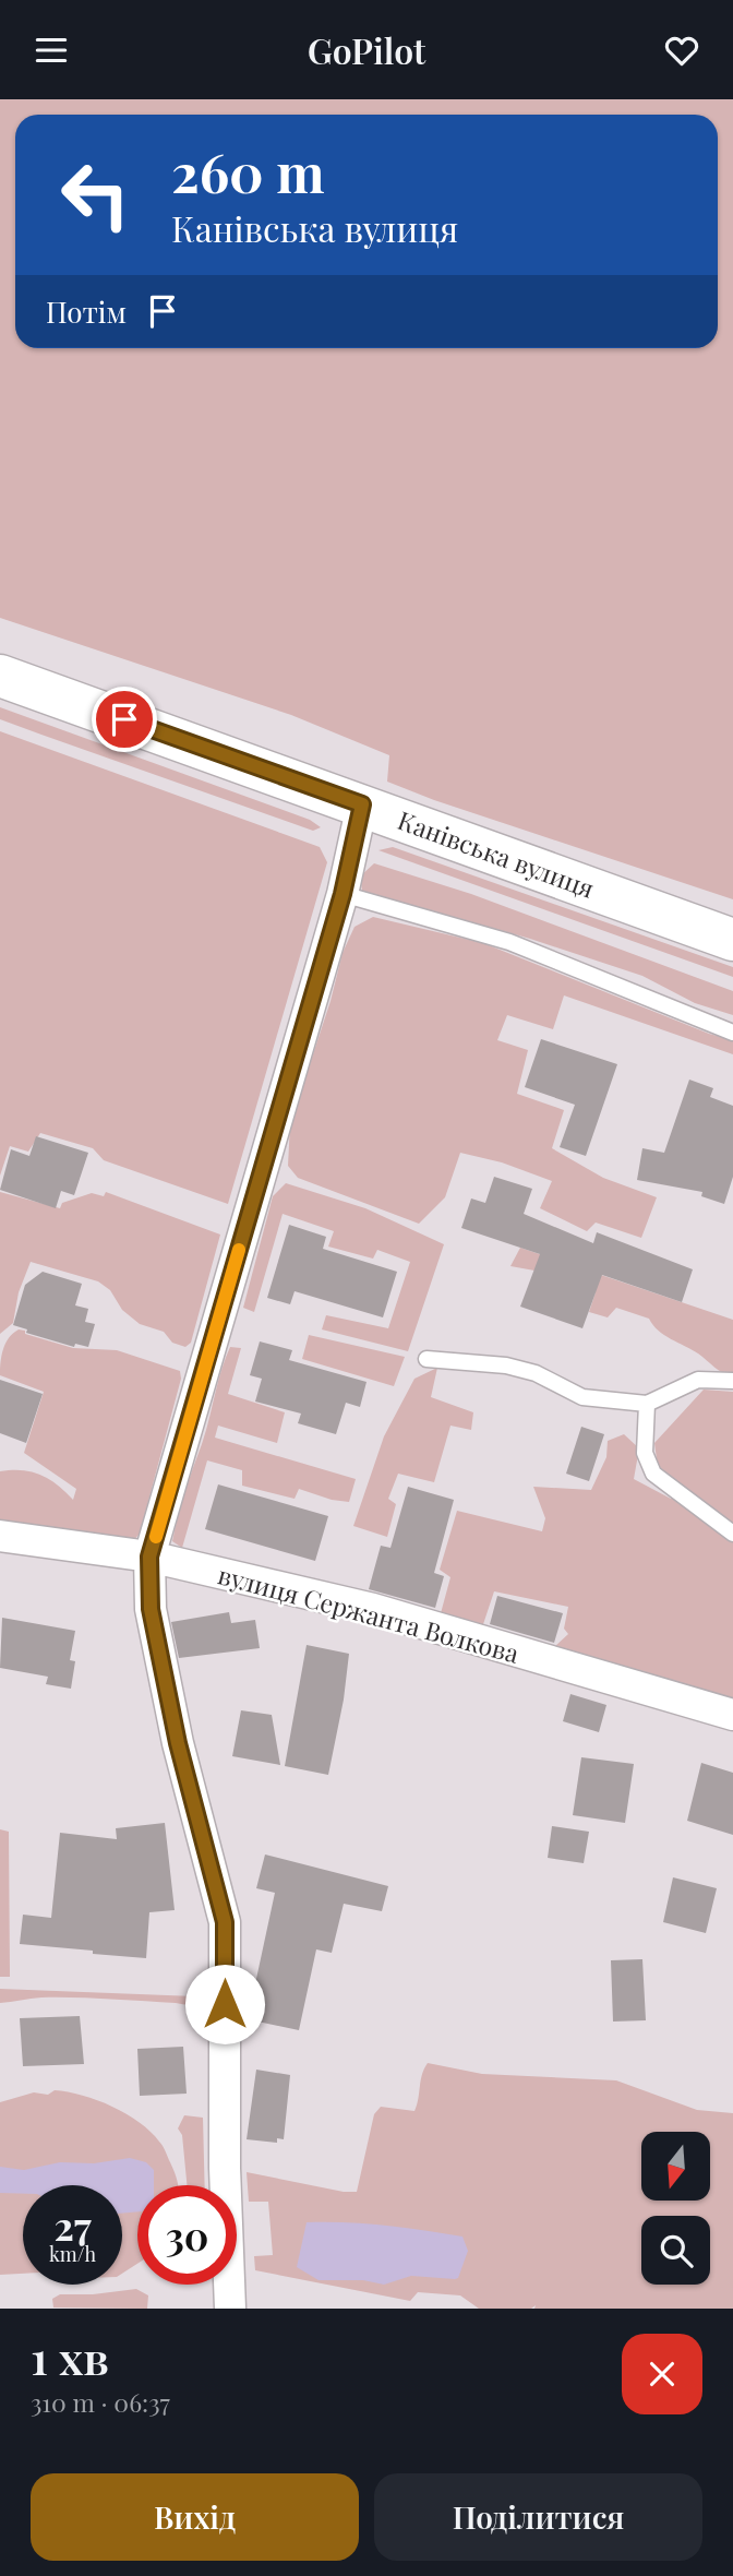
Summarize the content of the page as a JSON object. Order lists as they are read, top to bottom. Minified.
{"streets":{"main road":["Канівська вулиця"],"street":["вулиця Сержанта Волкова"]},"north":"bottom","page":{"header":"GoPilot","turn":["260 m","Канівська вулиця"],"then":"Потім","speed":"27 km/h","limit":"30","heading":["1 хв","310 m · 06:37"],"buttons":["Вихід","Поділитися"]}}
